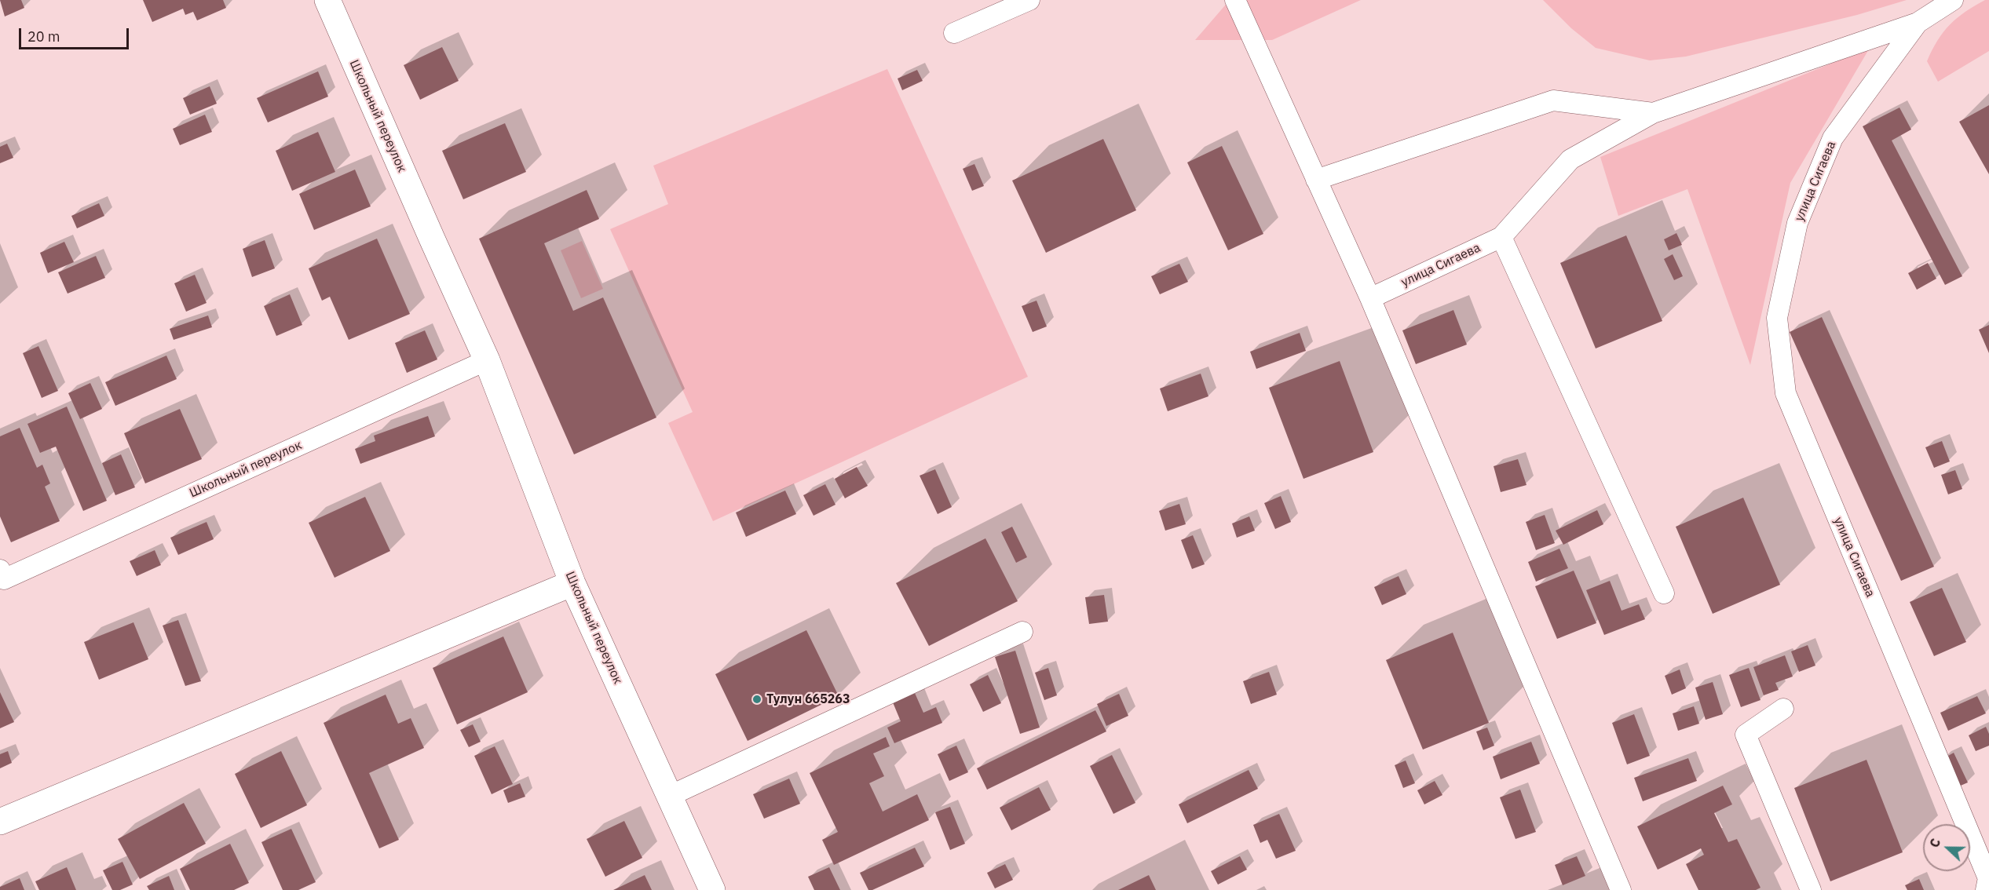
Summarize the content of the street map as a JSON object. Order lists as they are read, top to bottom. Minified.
{"streets":{"street":["Школьный переулок"],"lane":["улица Сигаева"]},"places":["Тулун 665263"],"scale_bar":"20 m","north":"left"}
